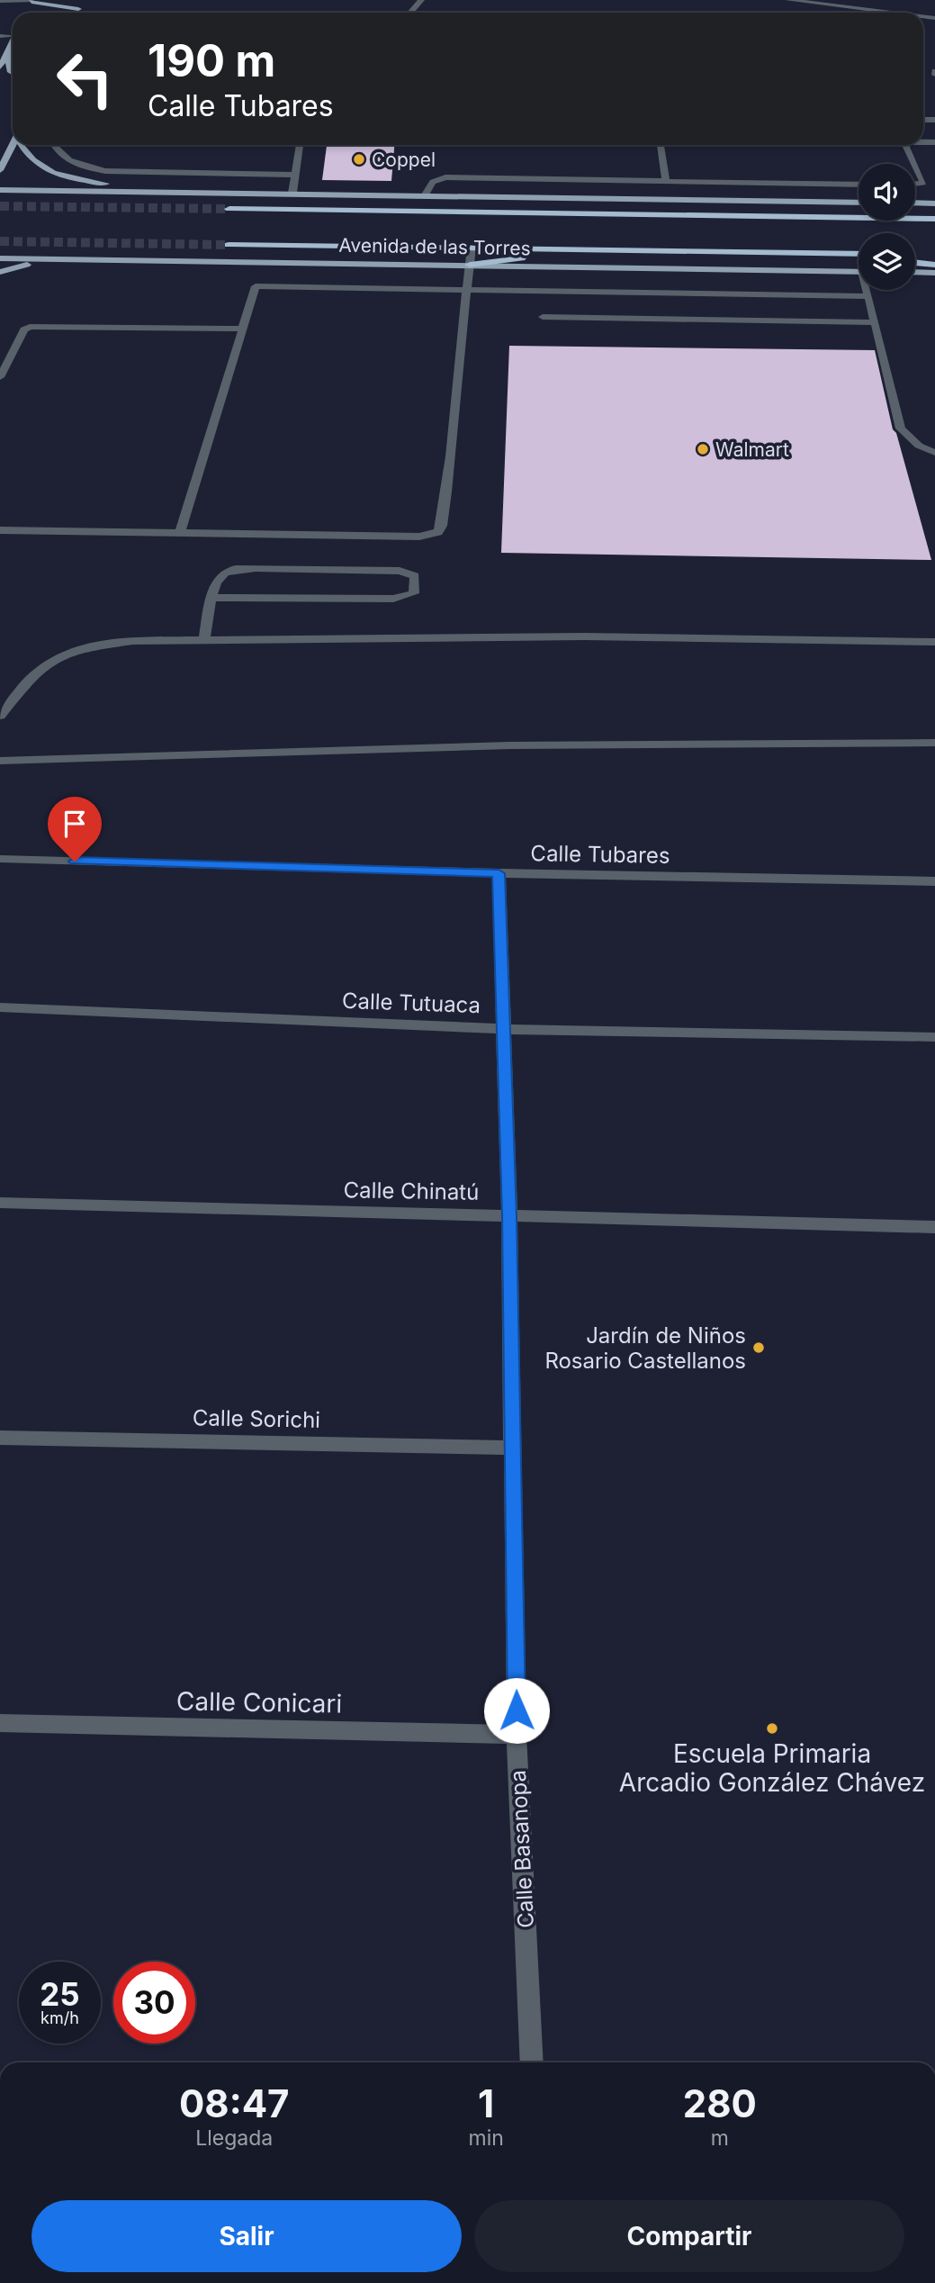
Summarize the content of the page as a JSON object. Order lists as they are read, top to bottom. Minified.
{"streets":{"highway":["Avenida de las Torres"],"street":["Calle Tubares","Calle Tutuaca","Calle Chinatú","Calle Sorichi","Calle Conicari","Calle Basanopa"]},"crossings":[["Calle Tubares","Calle Basanopa"],["Calle Tutuaca","Calle Basanopa"],["Calle Chinatú","Calle Basanopa"],["Calle Sorichi","Calle Basanopa"],["Calle Conicari","Calle Basanopa"]],"places":["Coppel","Walmart","Jardín de Niños Rosario Castellanos","Escuela Primaria Arcadio González Chávez"],"page":{"turn":["190 m","Calle Tubares"],"speed":"25 km/h","limit":"30","eta":["08:47","Llegada","1","min","280","m"],"buttons":["Salir","Compartir"]}}
